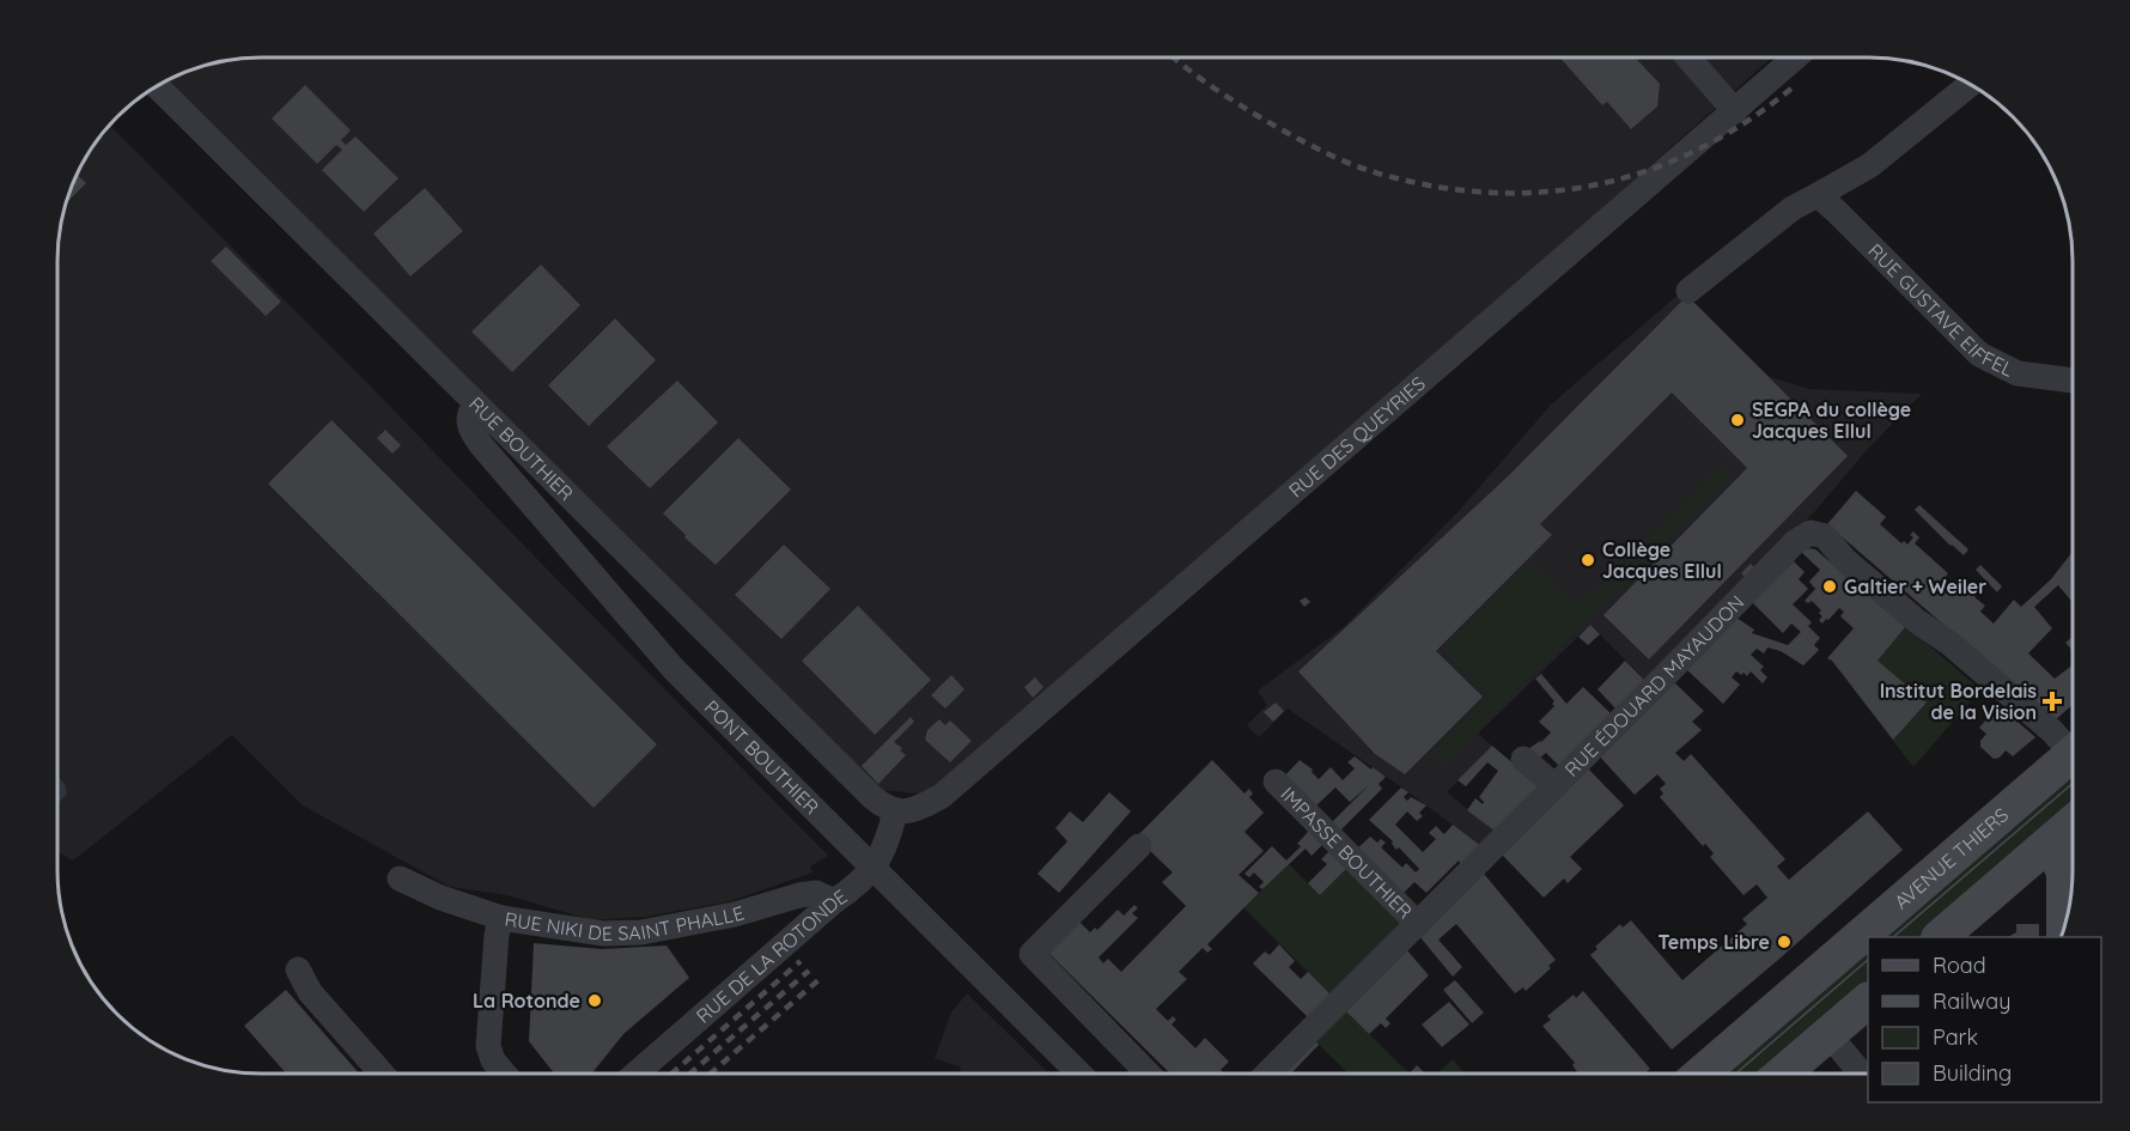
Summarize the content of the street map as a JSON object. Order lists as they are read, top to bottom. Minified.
{"streets":{"street":["RUE GUSTAVE EIFFEL","RUE DES QUEYRIES","RUE BOUTHIER","RUE ÉDOUARD MAYAUDON","PONT BOUTHIER","IMPASSE BOUTHIER","AVENUE THIERS","RUE NIKI DE SAINT PHALLE","RUE DE LA ROTONDE"]},"crossings":[["RUE DES QUEYRIES","RUE BOUTHIER"],["RUE DES QUEYRIES","RUE DE LA ROTONDE"],["RUE BOUTHIER","PONT BOUTHIER"],["RUE BOUTHIER","RUE DE LA ROTONDE"],["RUE ÉDOUARD MAYAUDON","IMPASSE BOUTHIER"],["RUE NIKI DE SAINT PHALLE","RUE DE LA ROTONDE"]],"places":{"other":["SEGPA du collège Jacques Ellul","Collège Jacques Ellul","Galtier + Weiler","Temps Libre","La Rotonde"],"health":["Institut Bordelais de la Vision"]},"legend":["Road","Railway","Park","Building"]}
